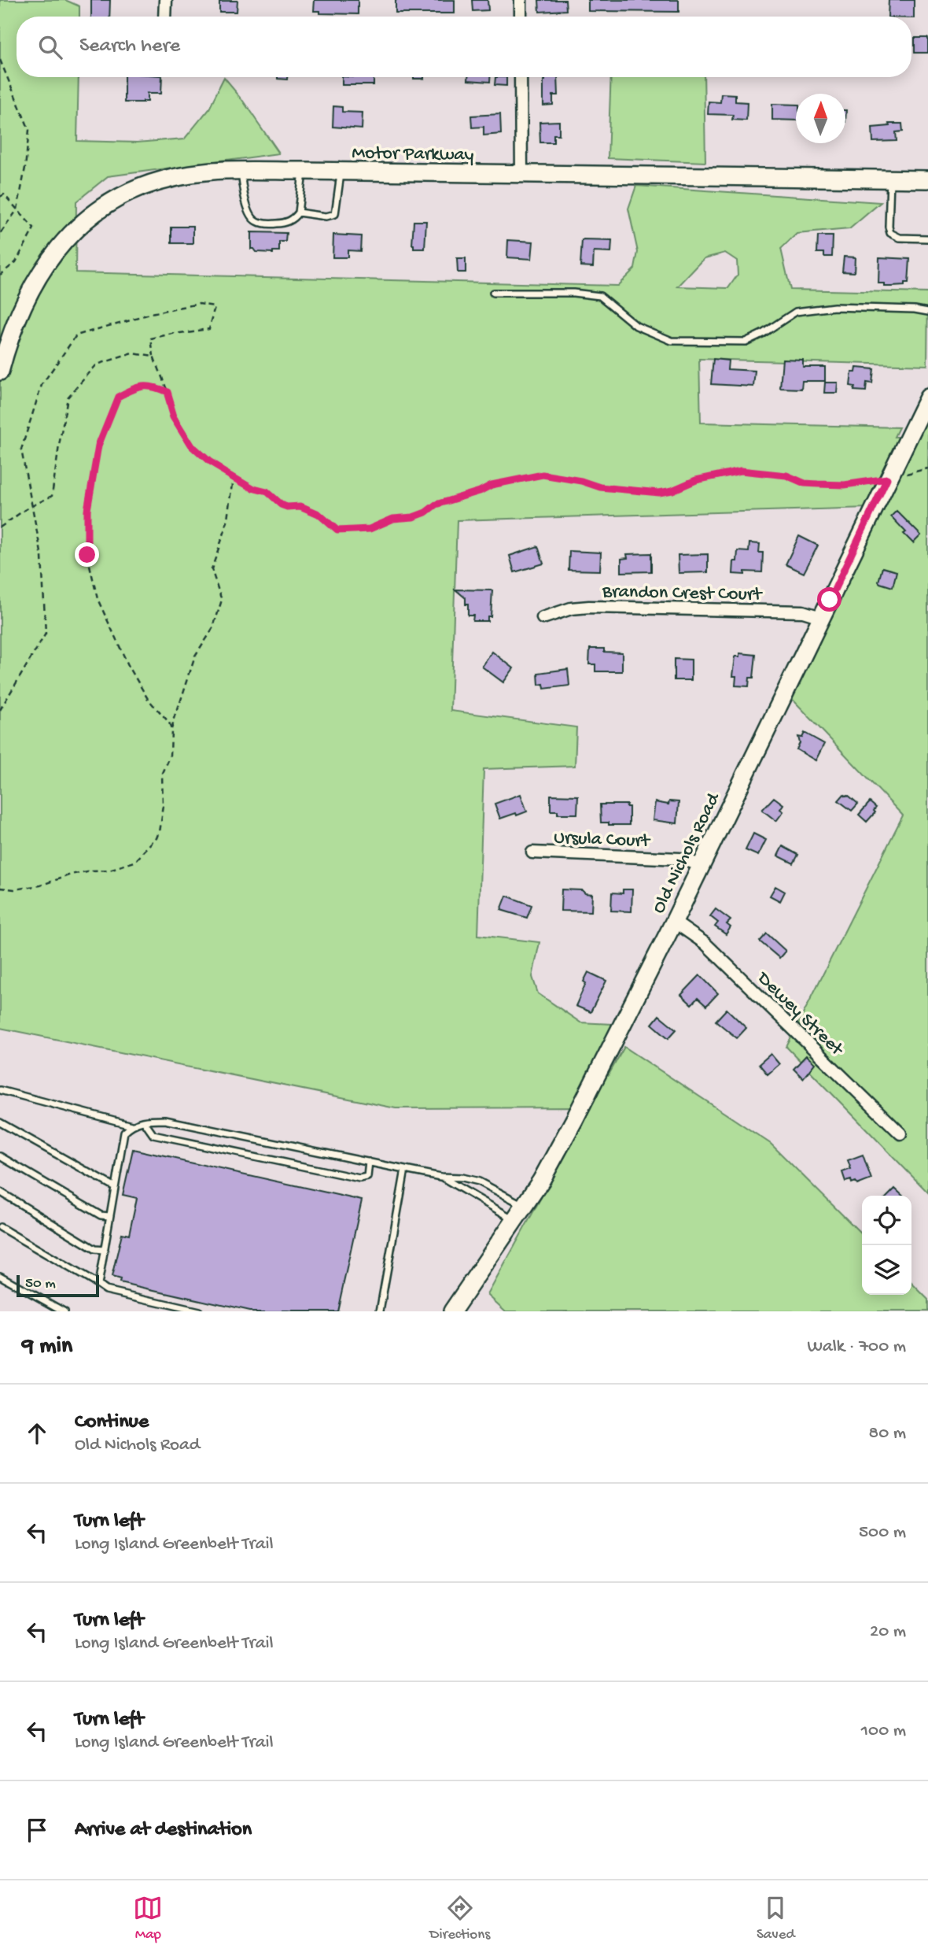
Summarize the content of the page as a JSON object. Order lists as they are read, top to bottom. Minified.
{"streets":{"street":["Motor Parkway","Brandon Crest Court","Ursula Court","Old Nichols Road","Dewey Street"]},"crossings":[["Brandon Crest Court","Old Nichols Road"],["Ursula Court","Old Nichols Road"],["Old Nichols Road","Dewey Street"]],"scale_bar":"50 m","north":"top","page":{"search":"Search here","scale":"50 m","heading":["9 min","Walk · 700 m"],"list":[["Continue","Old Nichols Road","80 m"],["Turn left","Long Island Greenbelt Trail","500 m"],["Turn left","Long Island Greenbelt Trail","20 m"],["Turn left","Long Island Greenbelt Trail","100 m"],"Arrive at destination"],"nav":["Map","Directions","Saved"]}}
